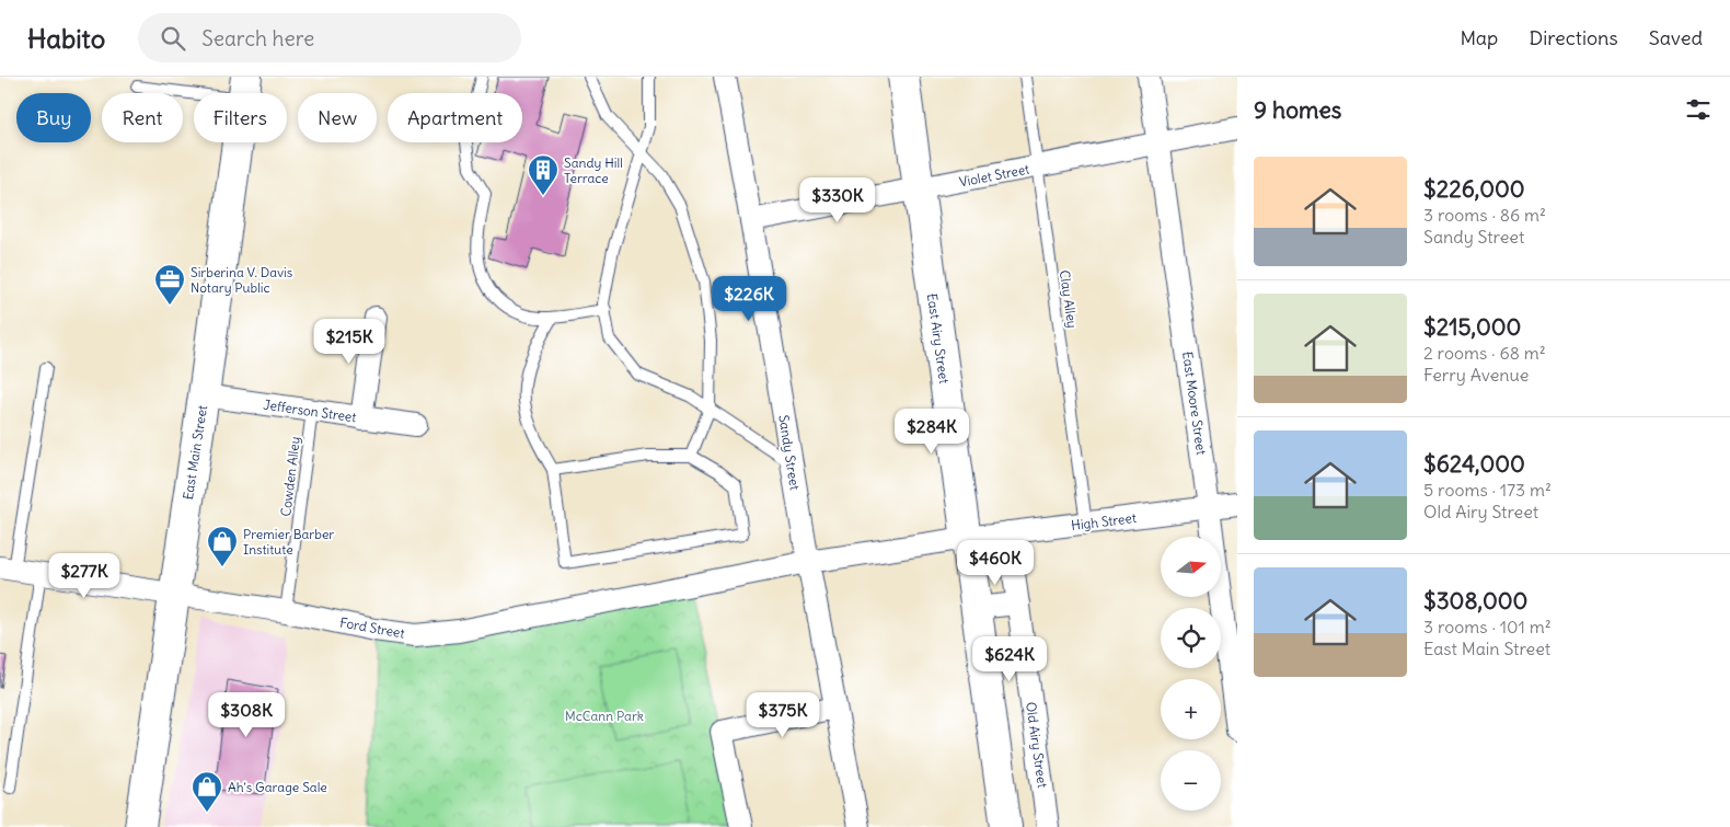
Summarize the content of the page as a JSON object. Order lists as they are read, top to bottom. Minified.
{"streets":{"main road":["East Airy Street","East Main Street"],"street":["Violet Street","East Moore Street","Jefferson Street","Sandy Street","High Street","Ford Street","Old Airy Street"],"lane":["Clay Alley","Cowden Alley"]},"crossings":[["Violet Street","Clay Alley"],["Violet Street","East Airy Street"],["Violet Street","East Moore Street"],["Violet Street","Sandy Street"],["Clay Alley","High Street"],["East Airy Street","High Street"],["East Moore Street","High Street"],["Jefferson Street","East Main Street"],["Jefferson Street","Cowden Alley"],["East Main Street","Ford Street"],["Sandy Street","High Street"],["Sandy Street","Ford Street"],["Cowden Alley","Ford Street"],["High Street","Ford Street"],["High Street","Old Airy Street"]],"parks":["McCann Park"],"places":{"building":["Sandy Hill Terrace"],"office":["Sirberina V. Davis Notary Public"],"shop":["Premier Barber Institute","Ah's Garage Sale"]},"north":"right","page":{"header":"Habito","search":"Search here","nav":["Map","Directions","Saved"],"heading":"9 homes","chip":["Buy","Rent","Filters","New","Apartment"],"list":[{"name":"$226,000","note":"3 rooms · 86 m² · Sandy Street"},{"name":"$215,000","note":"2 rooms · 68 m² · Ferry Avenue"},{"name":"$624,000","note":"5 rooms · 173 m² · Old Airy Street"},{"name":"$308,000","note":"3 rooms · 101 m² · East Main Street"}],"price":["$330K","$226K","$215K","$284K","$460K","$277K","$624K","$308K","$375K"],"map_buttons":["+","−"]}}
